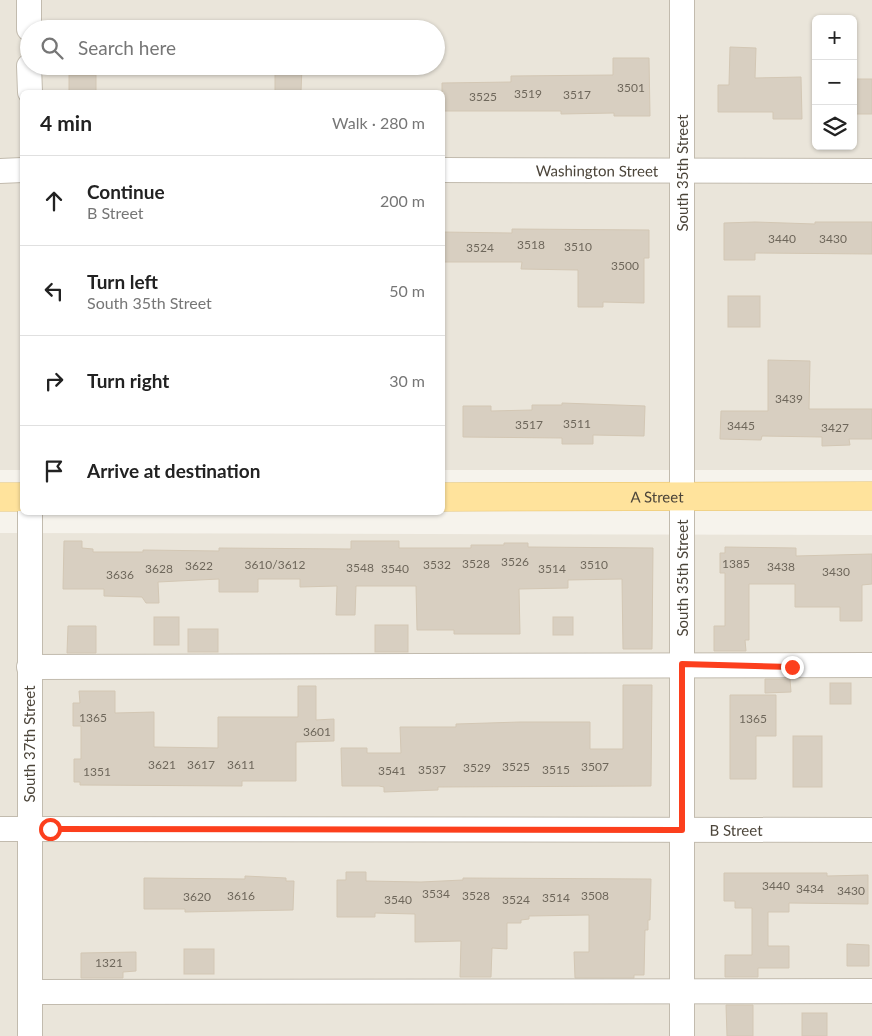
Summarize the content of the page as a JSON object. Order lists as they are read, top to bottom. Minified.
{"streets":{"main road":["A Street"],"street":["Washington Street","South 35th Street","South 37th Street","B Street"]},"crossings":[["Washington Street","South 35th Street"],["South 35th Street","A Street"],["South 35th Street","B Street"],["South 37th Street","B Street"]],"house_numbers":["3501","3519","3517","3525","3440","3430","3518","3510","3524","3500","3439","3511","3517","3445","3427","3526","3528","1385","3610/3612","3532","3510","3622","3438","3548","3628","3540","3514","3430","3636","1365","1365","3601","3621","3617","3611","3525","3507","3529","3537","3515","3541","1351","3440","3434","3430","3534","3616","3528","3508","3620","3514","3540","3524","1321"],"page":{"map_buttons":["+","−"],"search":"Search here","heading":["4 min","Walk · 280 m"],"list":[["Continue","B Street","200 m"],["Turn left","South 35th Street","50 m"],["Turn right","30 m"],"Arrive at destination"]}}
